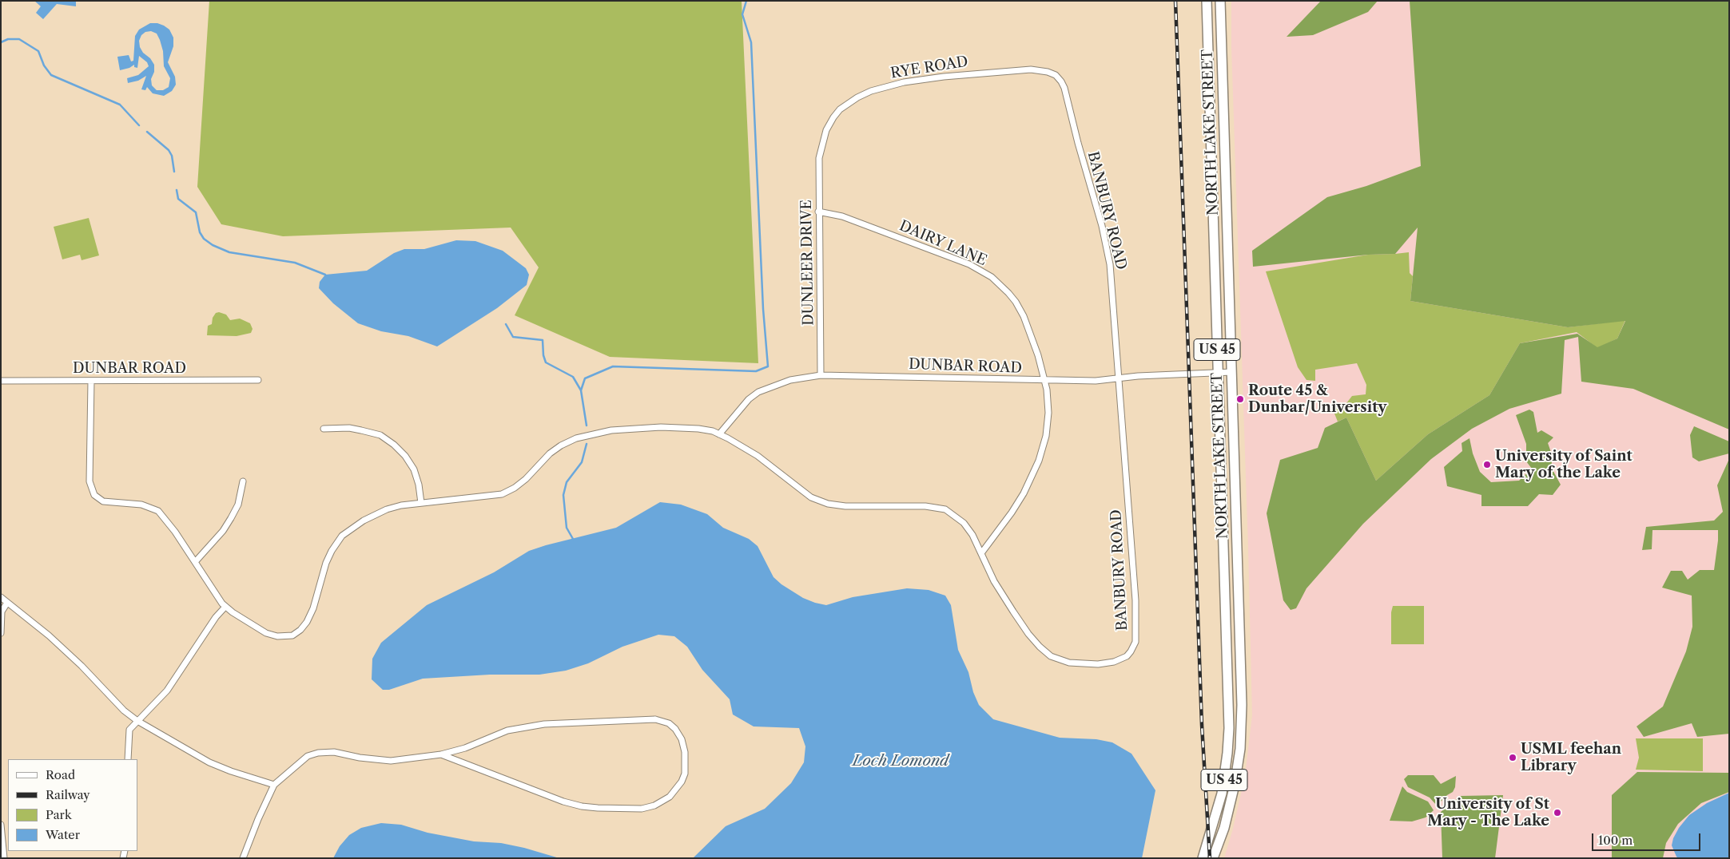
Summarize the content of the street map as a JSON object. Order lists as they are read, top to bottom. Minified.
{"streets":{"main road":["NORTH LAKE STREET","US 45"],"street":["RYE ROAD","BANBURY ROAD","DAIRY LANE","DUNLEER DRIVE","DUNBAR ROAD"]},"crossings":[["RYE ROAD","BANBURY ROAD"],["RYE ROAD","DUNLEER DRIVE"],["NORTH LAKE STREET","DUNBAR ROAD"],["BANBURY ROAD","DAIRY LANE"],["BANBURY ROAD","DUNBAR ROAD"],["DAIRY LANE","DUNLEER DRIVE"],["DAIRY LANE","DUNBAR ROAD"],["DUNLEER DRIVE","DUNBAR ROAD"]],"water":["Loch Lomond"],"places":["Route 45 & Dunbar/University","University of Saint Mary of the Lake","USML feehan Library","University of St Mary - The Lake"],"legend":["Road","Railway","Park","Water"],"scale_bar":"100 m"}
